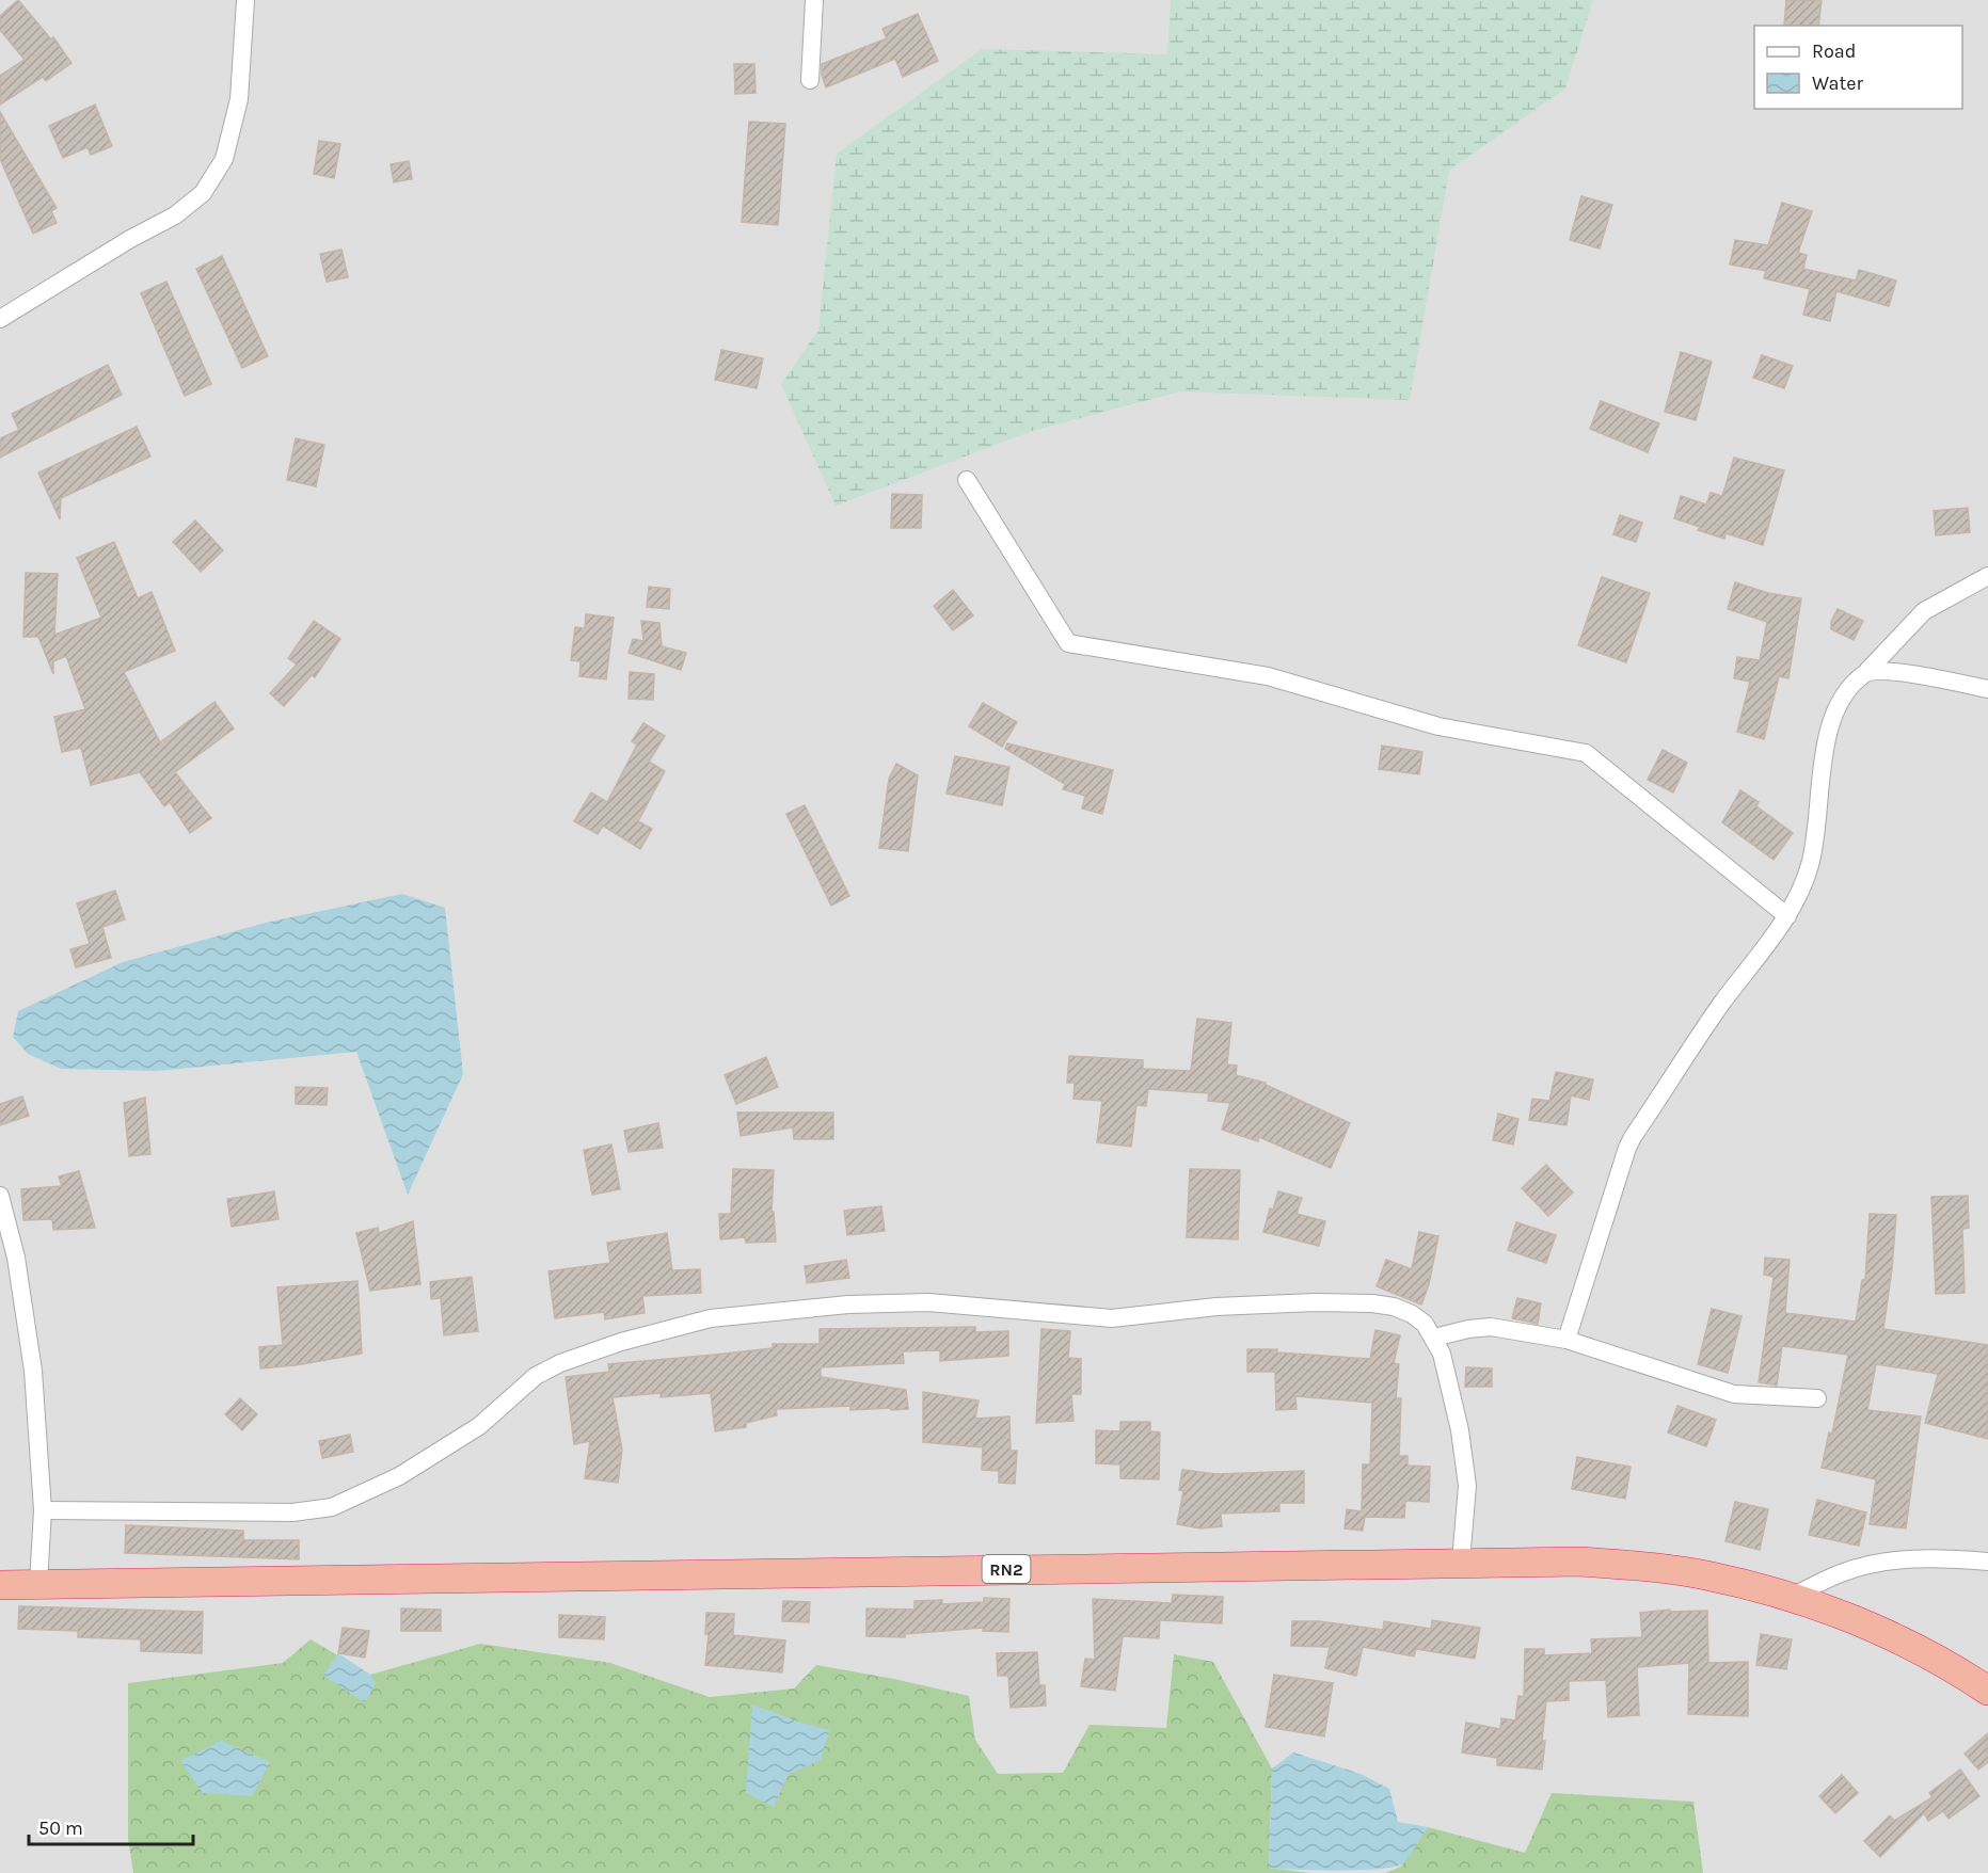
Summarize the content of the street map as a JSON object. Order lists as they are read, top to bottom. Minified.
{"streets":{"highway":["RN2"]},"legend":["Road","Water"],"scale_bar":"50 m"}
